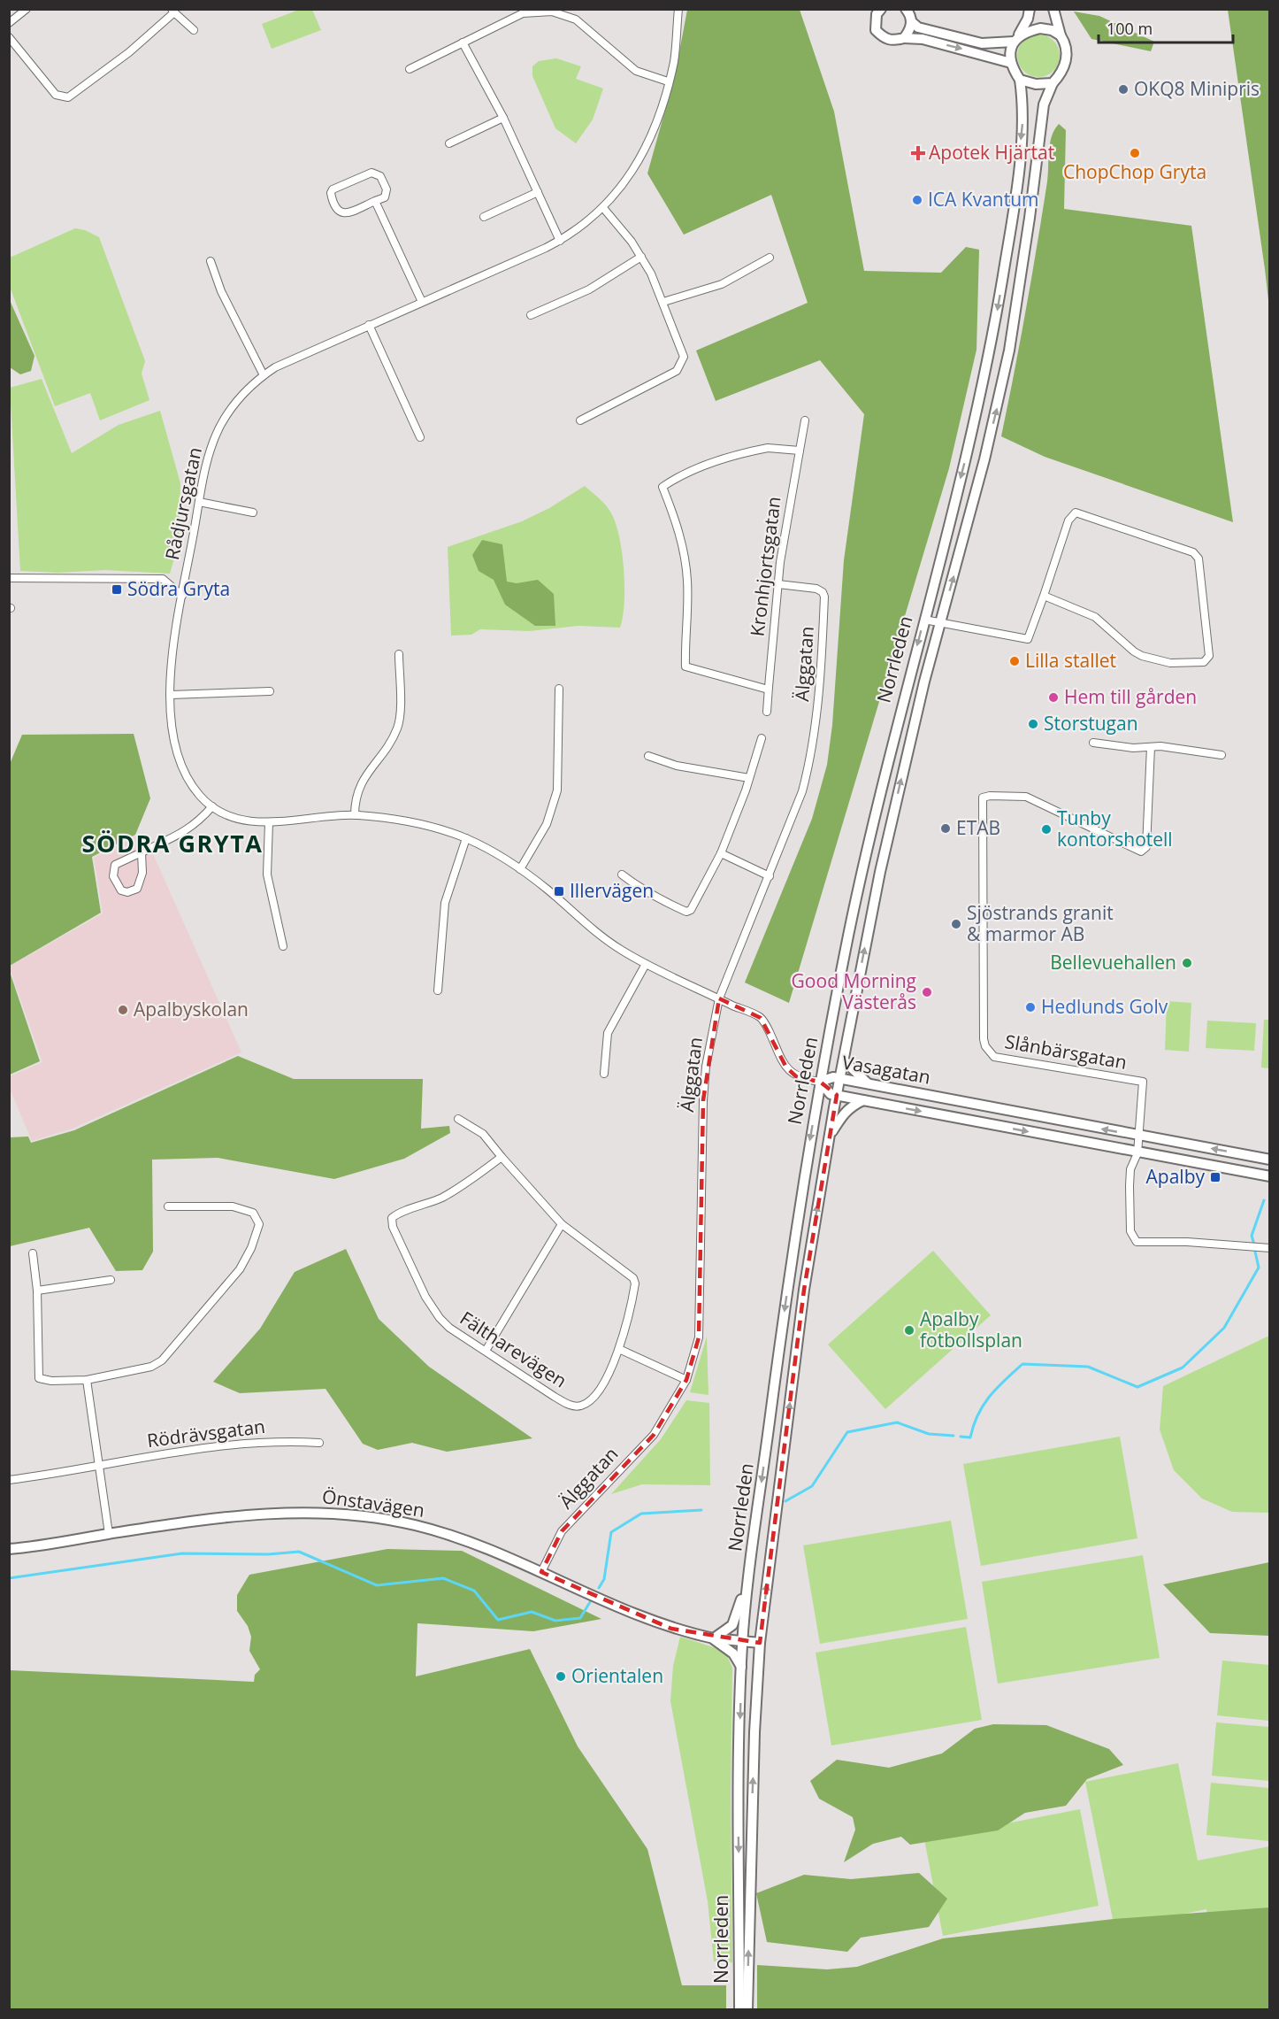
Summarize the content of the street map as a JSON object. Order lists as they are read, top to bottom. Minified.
{"streets":{"main road":["Norrleden","Vasagatan","Önstavägen"],"street":["Rådjursgatan","Kronhjortsgatan","Älggatan","Slånbärsgatan","Fältharevägen","Rödrävsgatan"]},"crossings":[["Rådjursgatan","Norrleden"],["Rådjursgatan","Älggatan"],["Rådjursgatan","Vasagatan"],["Kronhjortsgatan","Älggatan"],["Norrleden","Vasagatan"],["Norrleden","Önstavägen"],["Älggatan","Önstavägen"],["Slånbärsgatan","Vasagatan"]],"districts":["SÖDRA GRYTA"],"places":{"other":["OKQ8 Minipris","ChopChop Gryta","ICA Kvantum","Lilla stallet","Hem till gården","Storstugan","ETAB","Tunby kontorshotell","Sjöstrands granit & marmor AB","Bellevuehallen","Good Morning Västerås","Hedlunds Golv","Apalbyskolan","Apalby fotbollsplan","Orientalen"],"health":["Apotek Hjärtat"],"transit":["Södra Gryta","Illervägen","Apalby"]},"scale_bar":"100 m"}
